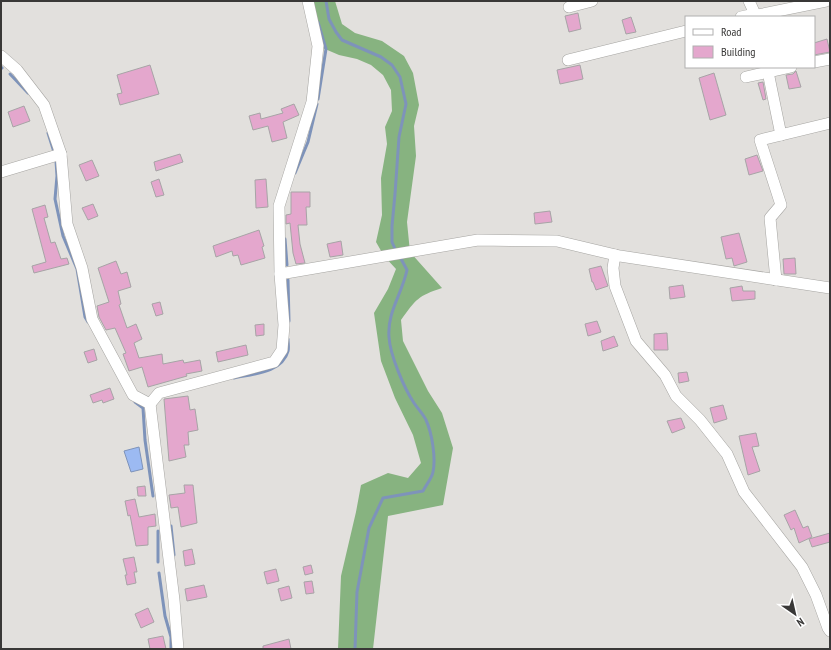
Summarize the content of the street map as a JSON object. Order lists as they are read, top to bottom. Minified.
{"legend":["Road","Building"],"north":"bottom right"}
